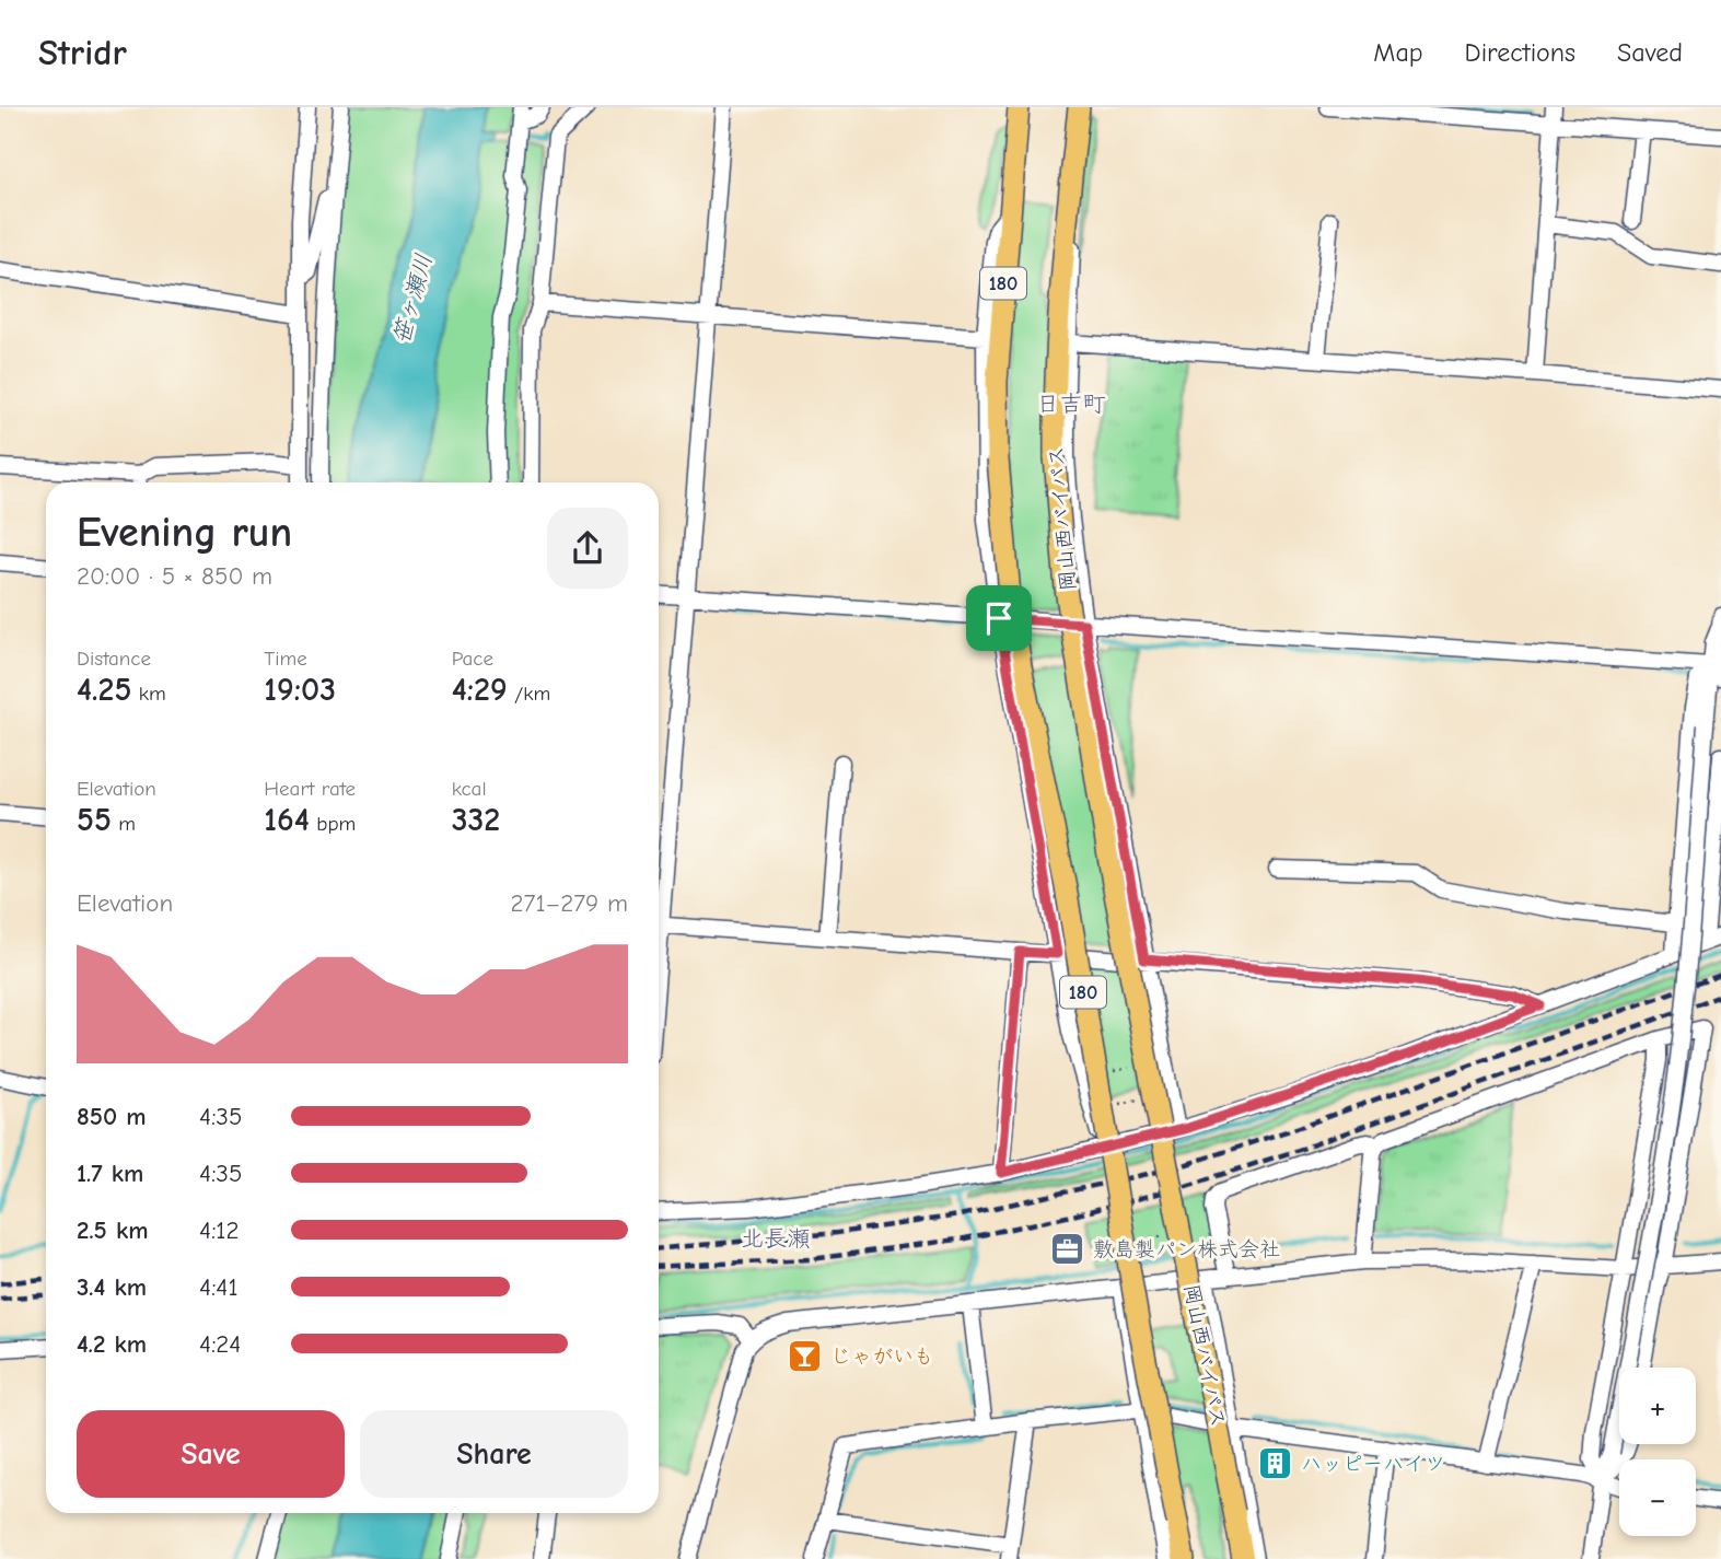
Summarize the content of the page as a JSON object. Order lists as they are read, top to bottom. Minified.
{"streets":{"highway":["180","岡山西バイパス"]},"districts":["日吉町","北長瀬"],"water":["笹ヶ瀬川"],"places":{"office":["敷島製パン株式会社"],"bar":["じゃがいも"],"building":["ハッピーハイツ"]},"page":{"header":"Stridr","nav":["Map","Directions","Saved"],"heading":["Evening run","20:00 · 5 × 850 m"],"stats":[["Distance","4.25 km"],["Time","19:03"],["Pace","4:29 /km"],["Elevation","55 m"],["Heart rate","164 bpm"],["kcal","332"]],"chart":["Elevation","271–279 m"],"list":[{"name":"850 m","note":"4:35"},{"name":"1.7 km","note":"4:35"},{"name":"2.5 km","note":"4:12"},{"name":"3.4 km","note":"4:41"},{"name":"4.2 km","note":"4:24"}],"map_buttons":["+","−"],"buttons":["Save","Share"]}}
